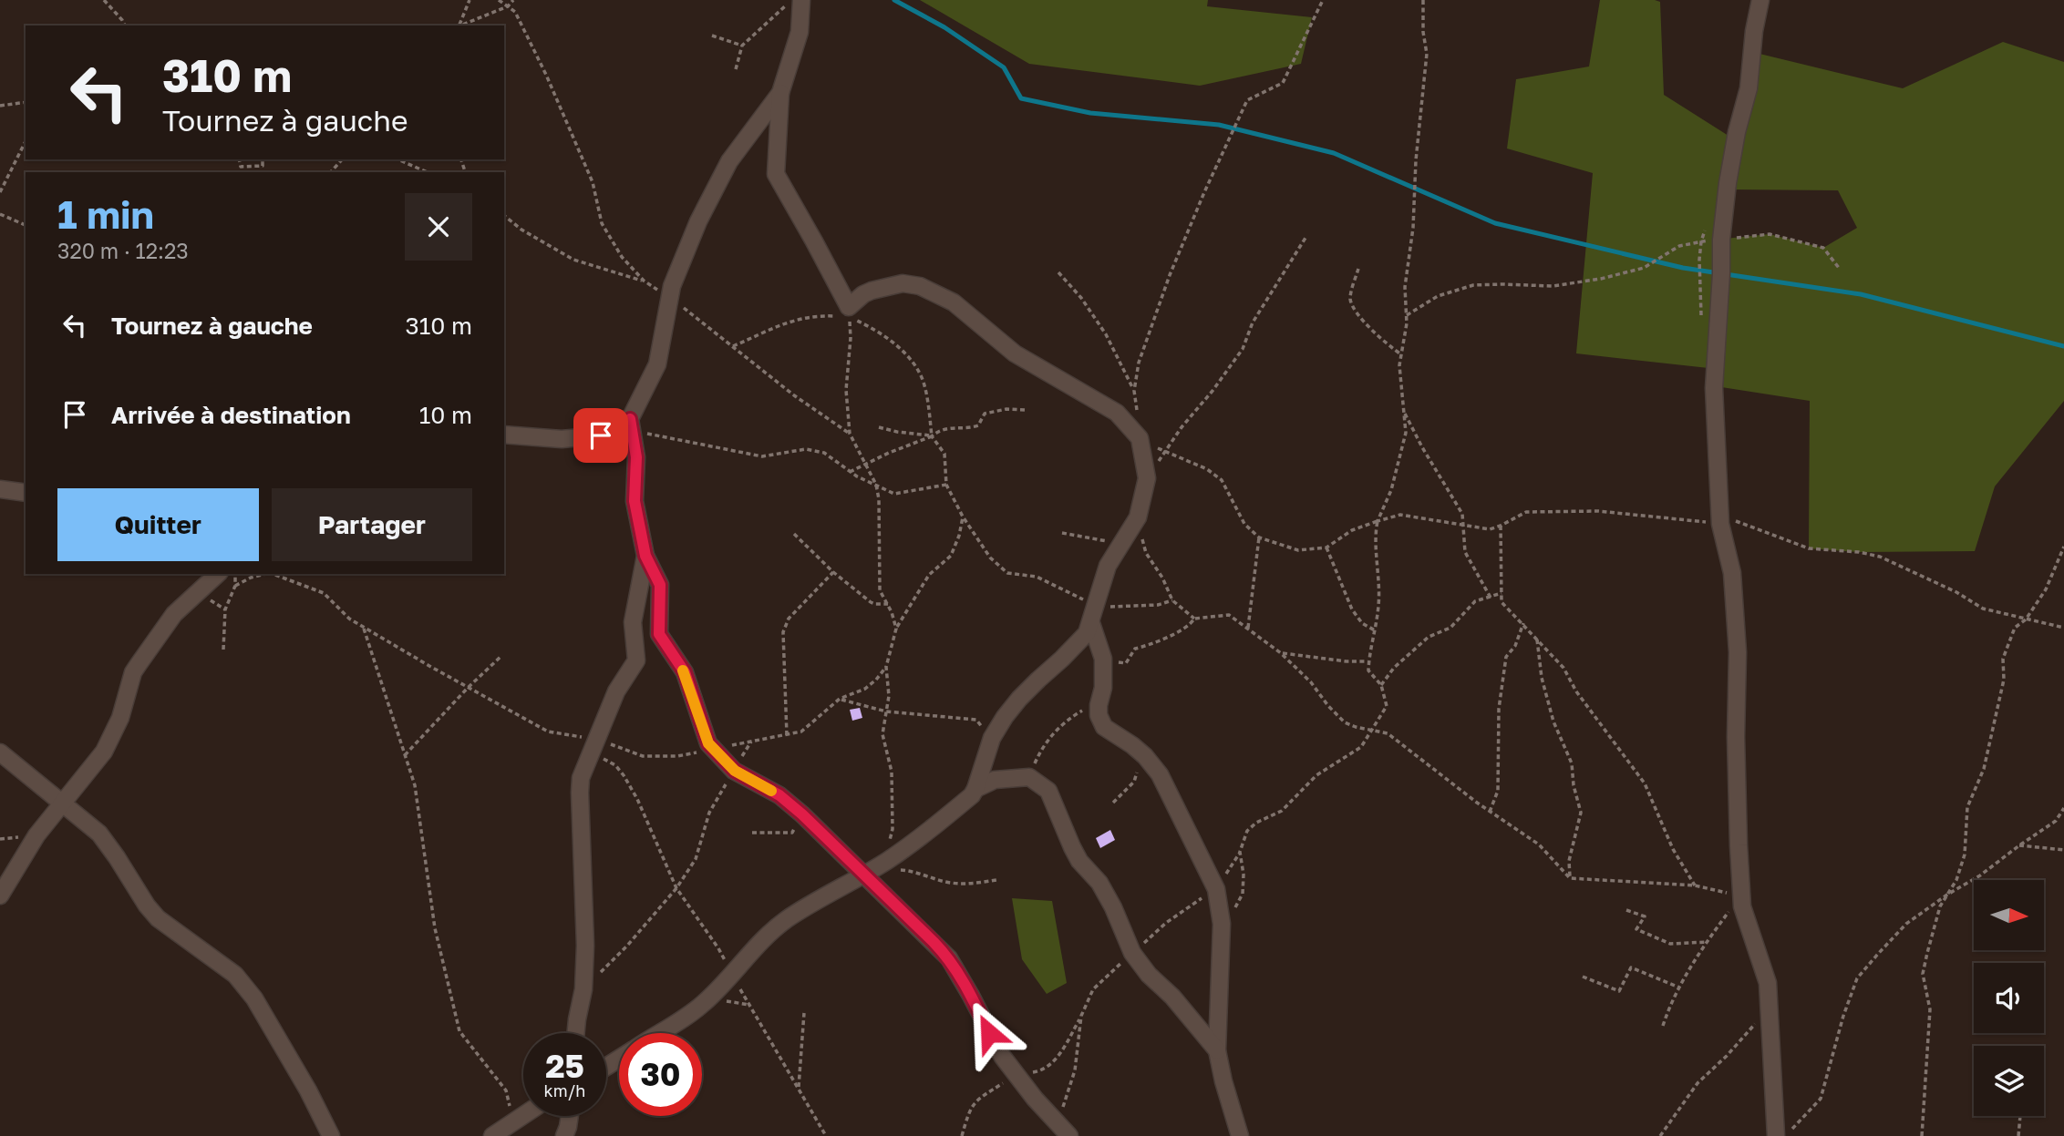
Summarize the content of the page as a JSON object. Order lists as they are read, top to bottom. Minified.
{"north":"right","page":{"turn":["310 m","Tournez à gauche"],"heading":["1 min","320 m · 12:23"],"list":[{"name":"Tournez à gauche","value":"310 m"},{"name":"Arrivée à destination","value":"10 m"}],"buttons":["Quitter","Partager"],"speed":"25 km/h","limit":"30"}}
